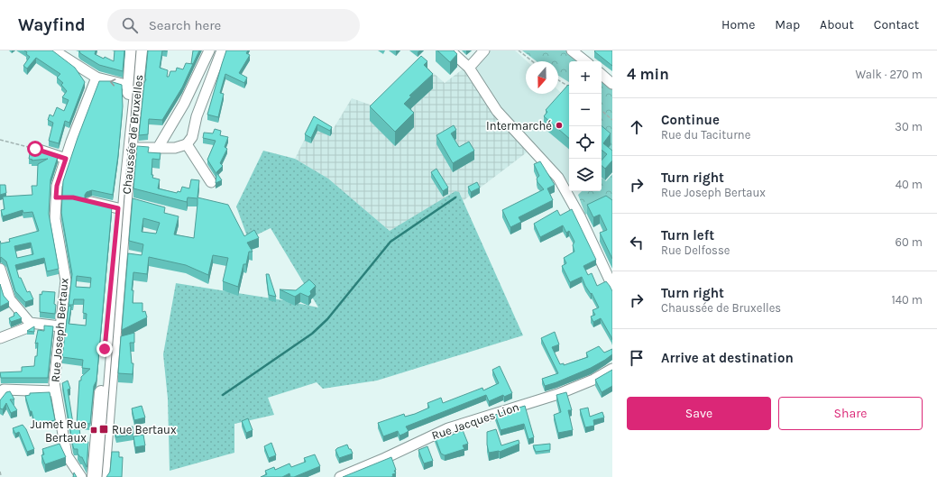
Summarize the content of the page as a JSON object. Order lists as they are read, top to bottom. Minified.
{"streets":{"main road":["Chaussée de Bruxelles"],"street":["Rue Joseph Bertaux","Rue Jacques Lion"]},"places":{"other":["Intermarché"],"transit":["Rue Bertaux","Jumet Rue Bertaux"]},"north":"bottom","page":{"header":"Wayfind","search":"Search here","nav":["Home","Map","About","Contact"],"heading":["4 min","Walk · 270 m"],"map_buttons":["+","−"],"list":[["Continue","Rue du Taciturne","30 m"],["Turn right","Rue Joseph Bertaux","40 m"],["Turn left","Rue Delfosse","60 m"],["Turn right","Chaussée de Bruxelles","140 m"],"Arrive at destination"],"buttons":["Save","Share"]}}
